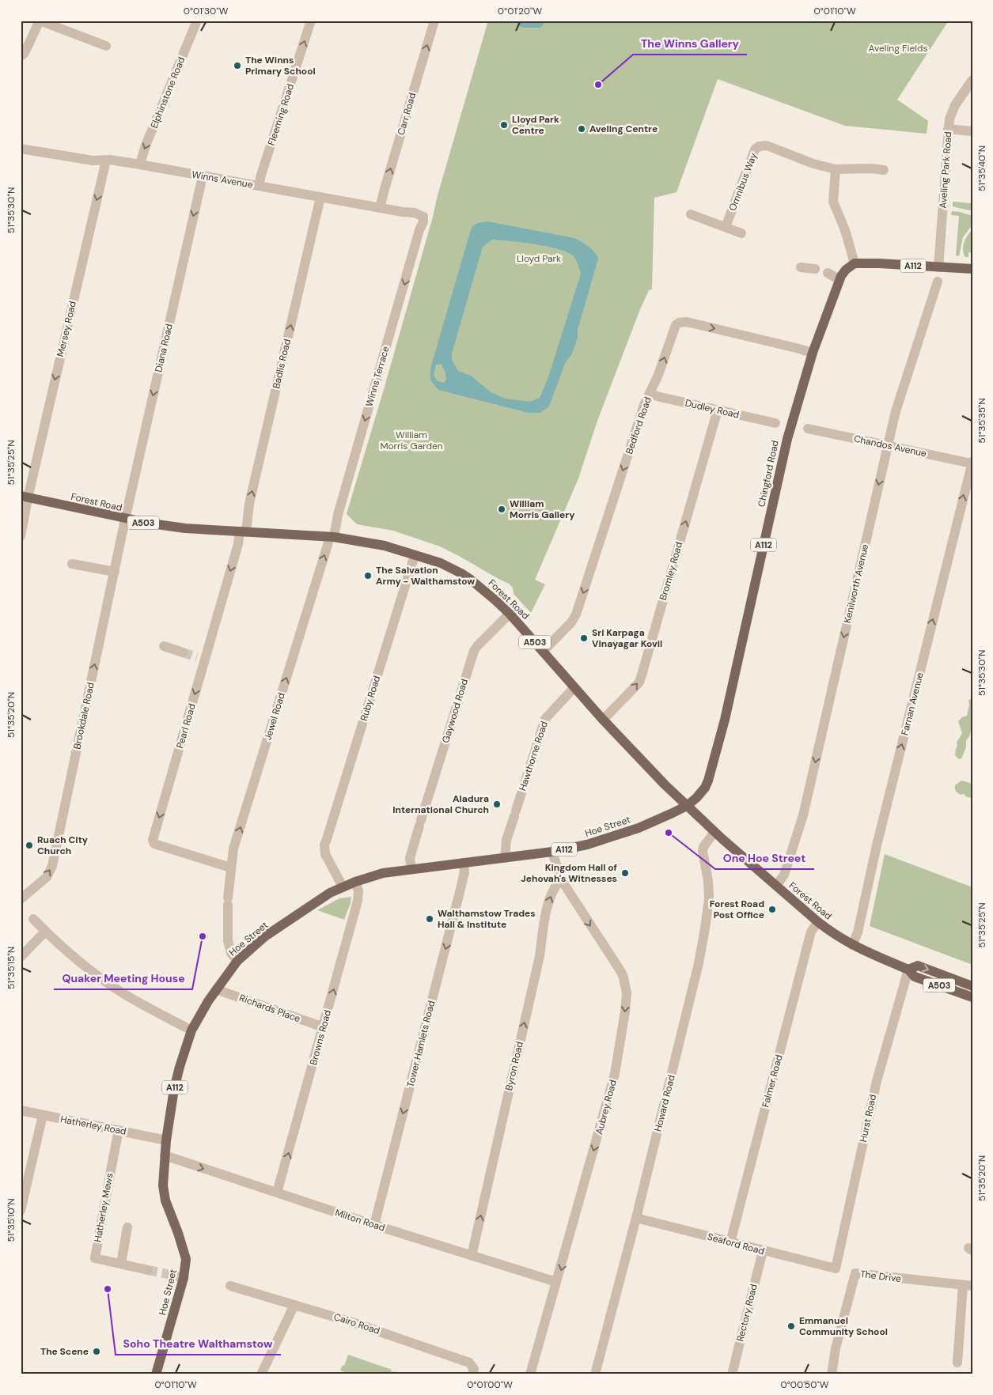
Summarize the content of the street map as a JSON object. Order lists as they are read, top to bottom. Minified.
{"streets":{"main road":["A112","Chingford Road","Forest Road","A503","Hoe Street"],"street":["Elphinstone Road","Carr Road","Fleeming Road","Aveling Park Road","Winns Avenue","Omnibus Way","Mersey Road","Diana Road","Badlis Road","Winns Terrace","Dudley Road","Bedford Road","Chandos Avenue","Bromley Road","Kenilworth Avenue","Ruby Road","Farnan Avenue","Gaywood Road","Brookdale Road","Jewel Road","Pearl Road","Hawthorne Road","Richards Place","Browns Road","Tower Hamlets Road","Byron Road","Falmer Road","Howard Road","Aubrey Road","Hurst Road","Hatherley Road","Hatherley Mews","Milton Road","Seaford Road","The Drive","Rectory Road","Cairo Road"]},"crossings":[["Elphinstone Road","Winns Avenue"],["Carr Road","Winns Avenue"],["Fleeming Road","Winns Avenue"],["Aveling Park Road","A112"],["Winns Avenue","Mersey Road"],["Winns Avenue","Diana Road"],["Winns Avenue","Badlis Road"],["Winns Avenue","Winns Terrace"],["A112","Chingford Road"],["Mersey Road","Forest Road"],["Diana Road","Forest Road"],["Diana Road","Brookdale Road"],["Badlis Road","Forest Road"],["Badlis Road","Pearl Road"],["Winns Terrace","Forest Road"],["Winns Terrace","Jewel Road"],["Dudley Road","Bedford Road"],["Dudley Road","Bromley Road"],["Bedford Road","Chingford Road"],["Bedford Road","Forest Road"],["Chandos Avenue","Kenilworth Avenue"],["Chandos Avenue","Farnan Avenue"],["Chingford Road","Forest Road"],["Chingford Road","Hoe Street"],["Forest Road","Bromley Road"],["Forest Road","Kenilworth Avenue"],["Forest Road","Ruby Road"],["Forest Road","Farnan Avenue"],["Forest Road","Gaywood Road"],["Forest Road","Brookdale Road"],["Forest Road","Jewel Road"],["Forest Road","Pearl Road"],["Forest Road","Hawthorne Road"],["Forest Road","Hoe Street"],["Forest Road","Falmer Road"],["Forest Road","Howard Road"],["Forest Road","Hurst Road"],["Ruby Road","Hoe Street"],["Gaywood Road","Hoe Street"],["Jewel Road","Pearl Road"],["Jewel Road","Hoe Street"],["Hawthorne Road","Hoe Street"],["Hoe Street","Richards Place"],["Hoe Street","Browns Road"],["Hoe Street","Tower Hamlets Road"],["Hoe Street","Aubrey Road"],["Hoe Street","Hatherley Road"],["Hoe Street","Milton Road"],["Richards Place","Browns Road"],["Browns Road","Milton Road"],["Tower Hamlets Road","Milton Road"],["Byron Road","Aubrey Road"],["Byron Road","Milton Road"],["Falmer Road","Seaford Road"],["Howard Road","Seaford Road"],["Aubrey Road","Milton Road"],["Hurst Road","Seaford Road"],["Hatherley Road","Hatherley Mews"],["Seaford Road","Rectory Road"]],"one_way":["Elphinstone Road","Carr Road","Fleeming Road","Mersey Road","Diana Road","Badlis Road","Winns Terrace","Bromley Road","Kenilworth Avenue","Farnan Avenue","Brookdale Road","Jewel Road","Pearl Road","Browns Road","Tower Hamlets Road","Byron Road","Aubrey Road"],"parks":["Aveling Fields","Lloyd Park","William Morris Garden"],"places":["The Winns Primary School","The Winns Gallery","Lloyd Park Centre","Aveling Centre","William Morris Gallery","The Salvation Army - Walthamstow","Sri Karpaga Vinayagar Kovil","Aladura International Church","One Hoe Street","Ruach City Church","Kingdom Hall of Jehovah's Witnesses","Forest Road Post Office","Walthamstow Trades Hall & Institute","Quaker Meeting House","Soho Theatre Walthamstow","Emmanuel Community School","The Scene"],"coordinates":["0°01'30\"W","0°01'20\"W","0°01'10\"W","51°35'40\"N","51°35'30\"N","51°35'35\"N","51°35'25\"N","51°35'20\"N","51°35'15\"N","51°35'10\"N","0°01'00\"W","0°00'50\"W"]}
